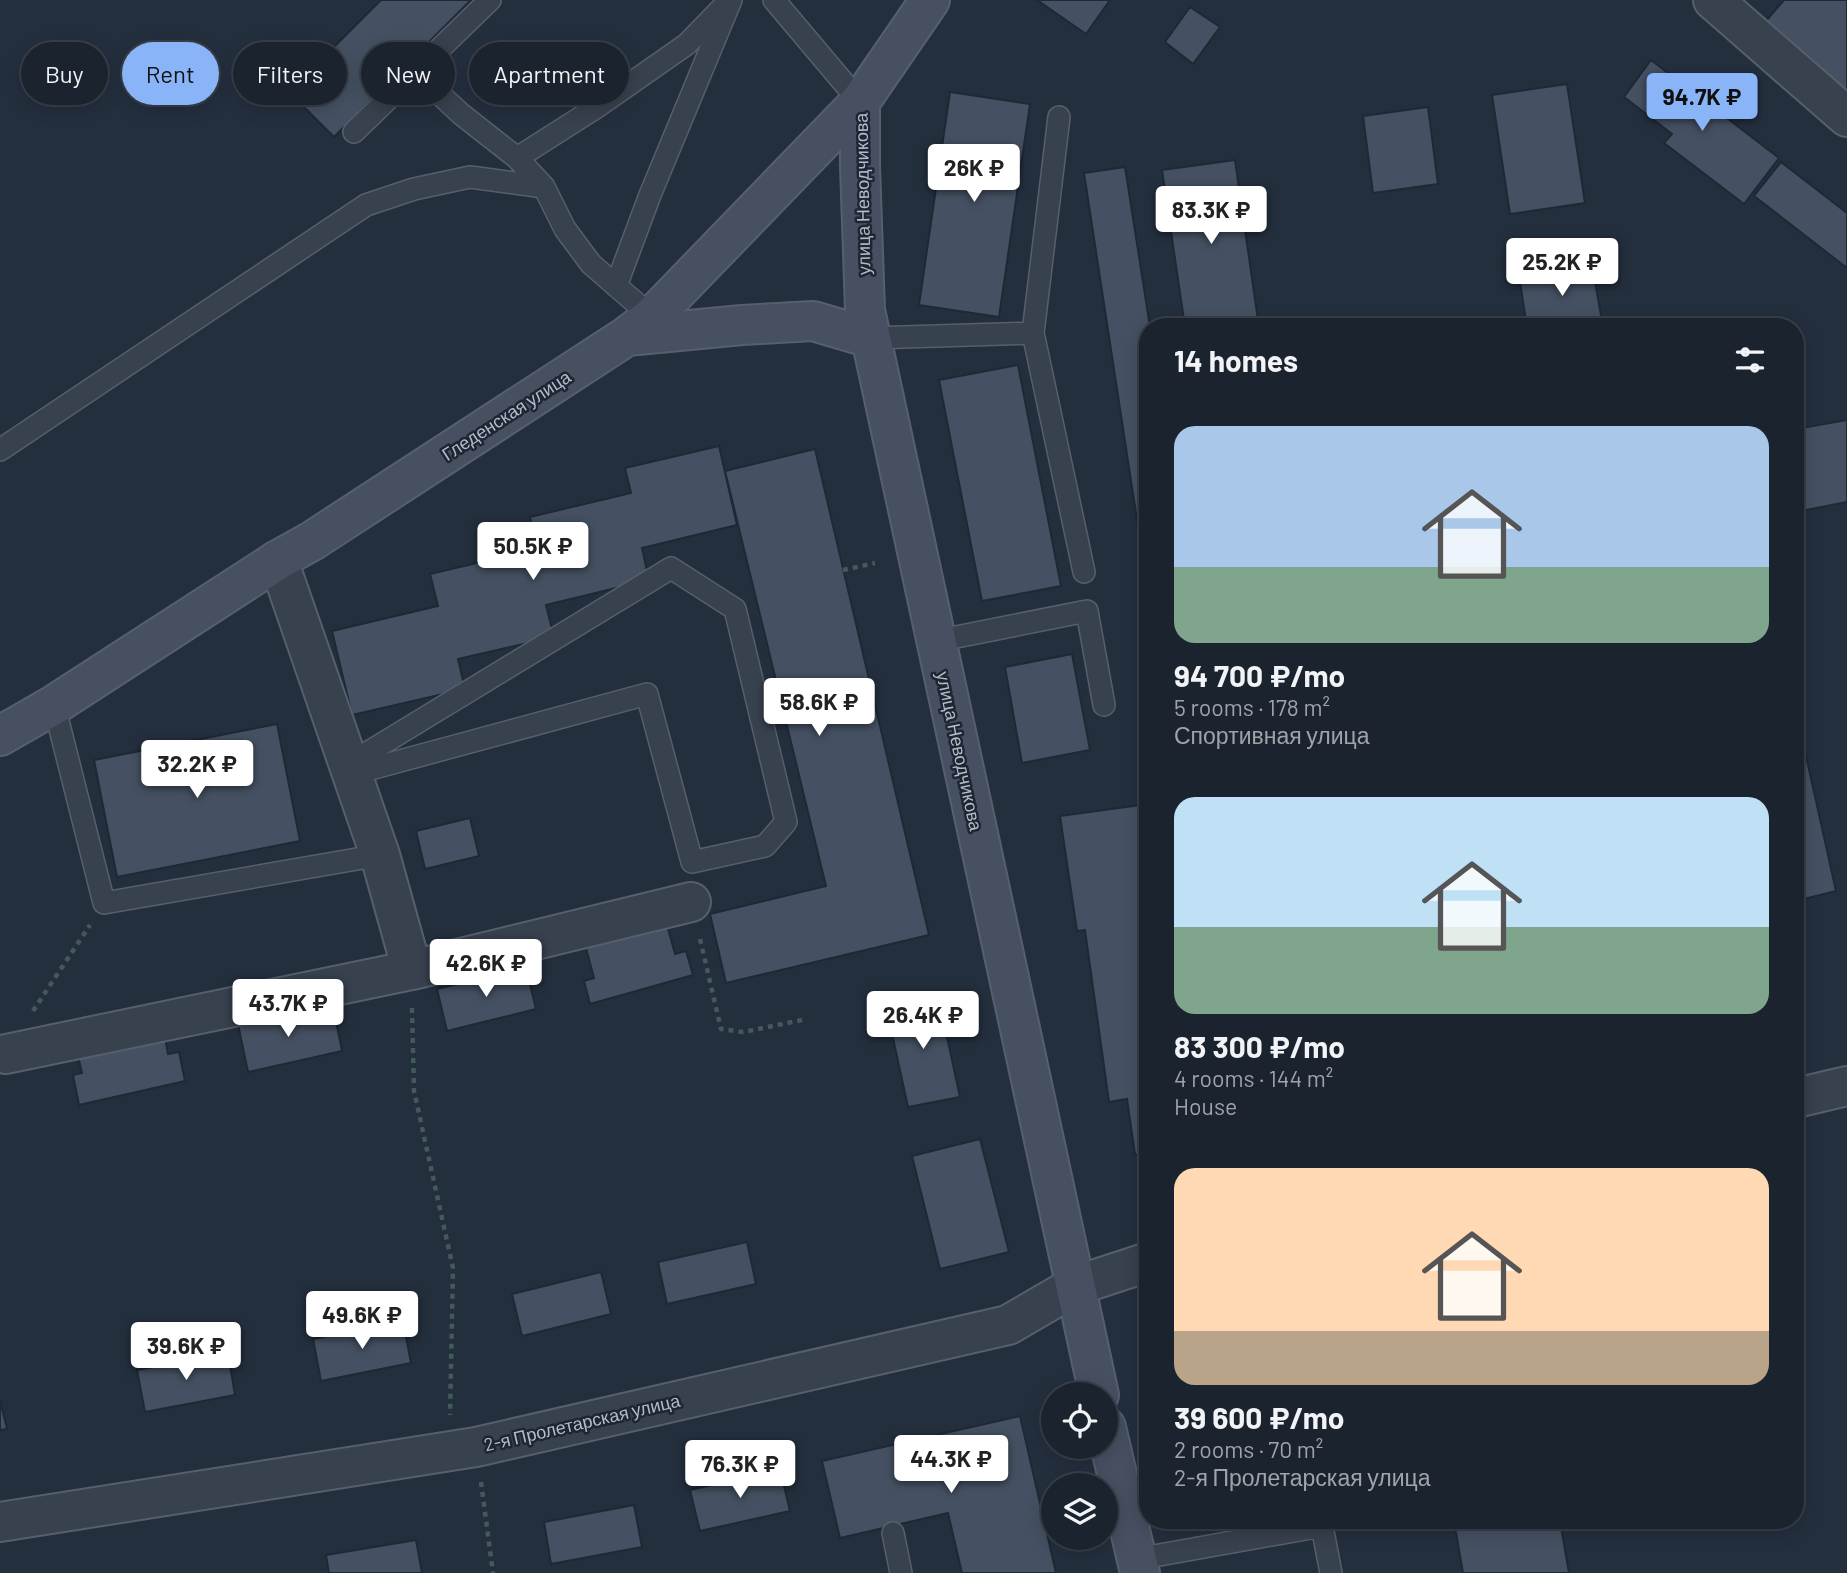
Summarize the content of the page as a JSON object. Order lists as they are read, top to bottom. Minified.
{"streets":{"main road":["улица Неводчикова","Гледенская улица"],"street":["2-я Пролетарская улица"]},"crossings":[["улица Неводчикова","Гледенская улица"],["улица Неводчикова","2-я Пролетарская улица"]],"page":{"chip":["Buy","Rent","Filters","New","Apartment"],"price":["94.7K ₽","26K ₽","83.3K ₽","25.2K ₽","50.5K ₽","58.6K ₽","32.2K ₽","42.6K ₽","43.7K ₽","26.4K ₽","49.6K ₽","39.6K ₽","44.3K ₽","76.3K ₽"],"heading":"14 homes","list":[{"name":"94 700 ₽/mo","note":"5 rooms · 178 m² · Спортивная улица"},{"name":"83 300 ₽/mo","note":"4 rooms · 144 m² · House"},{"name":"39 600 ₽/mo","note":"2 rooms · 70 m² · 2-я Пролетарская улица"}]}}
